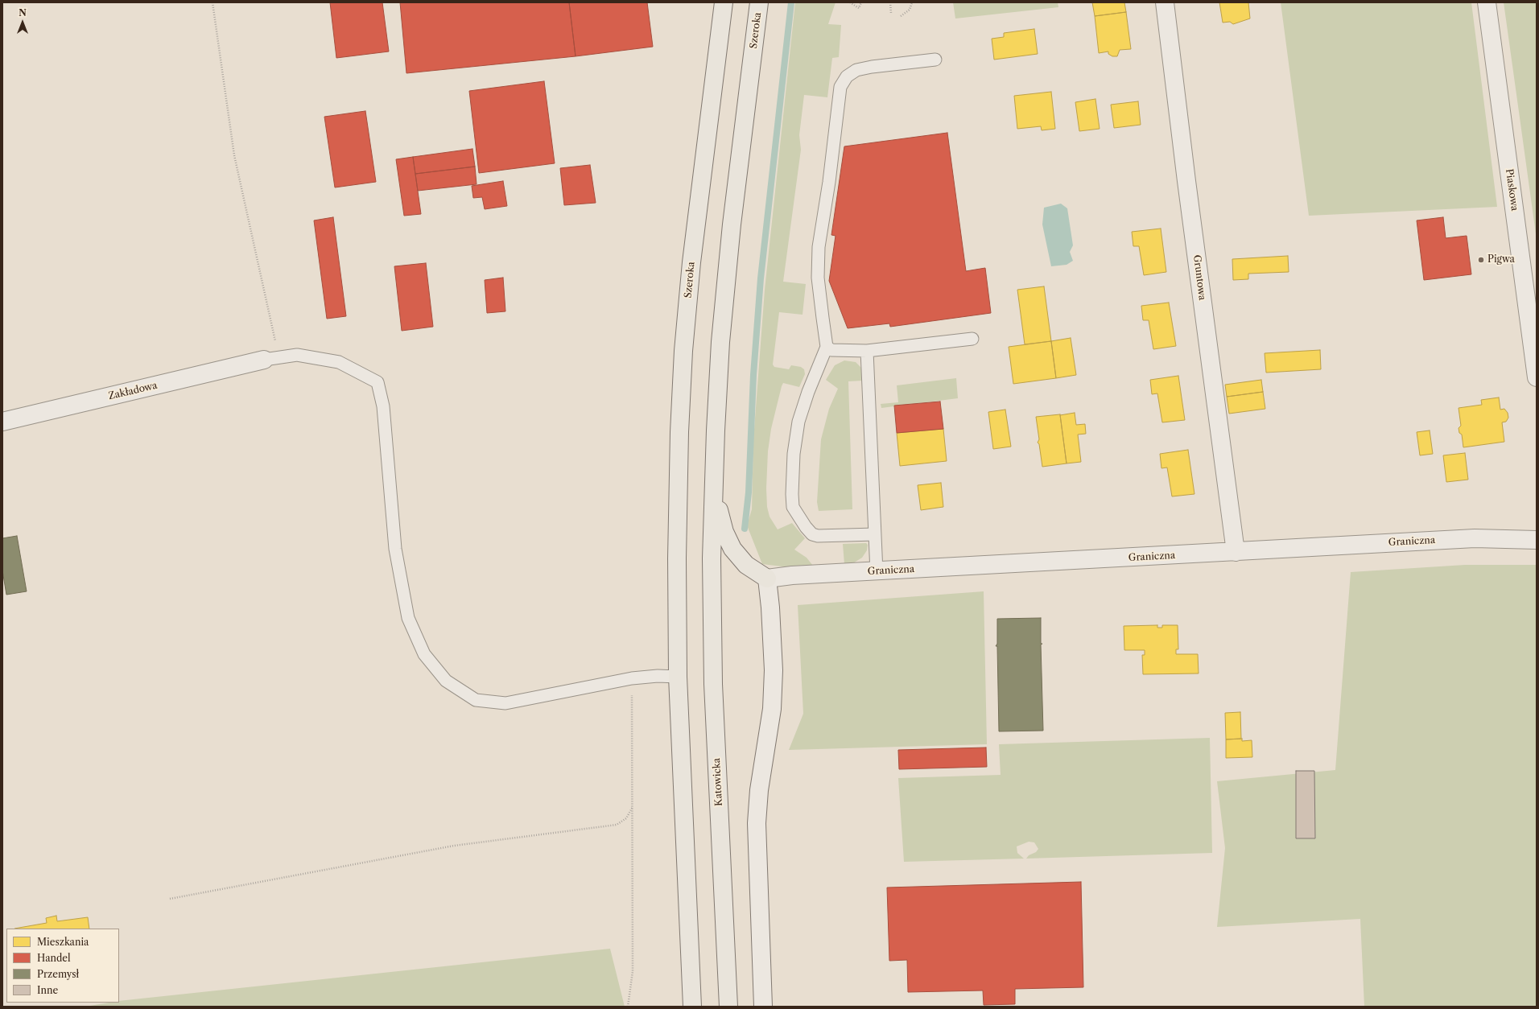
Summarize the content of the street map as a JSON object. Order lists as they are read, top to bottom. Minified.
{"streets":{"main road":["Szeroka","Katowicka"],"street":["Piaskowa","Gruntowa","Zakładowa","Graniczna"]},"crossings":[["Szeroka","Katowicka"],["Gruntowa","Graniczna"]],"places":["Pigwa"],"legend":["Mieszkania","Handel","Przemysł","Inne"],"north":"top"}
